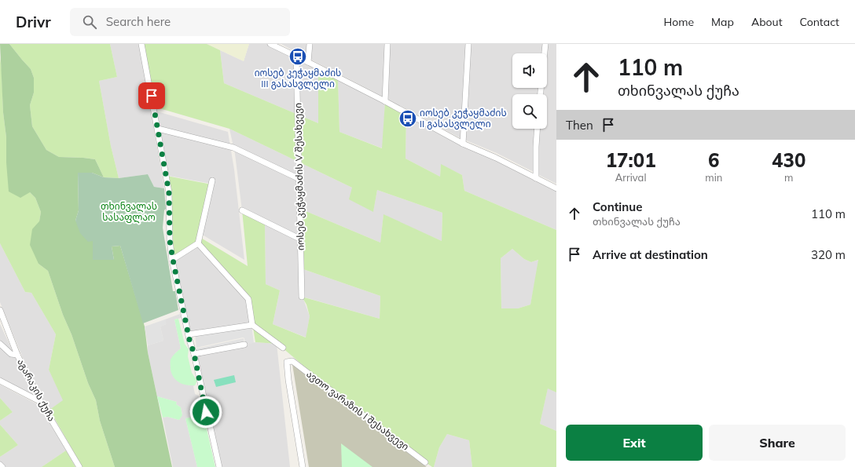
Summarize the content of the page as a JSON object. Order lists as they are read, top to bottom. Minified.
{"streets":{"street":["იოსებ კეჭაყმაძის V შესახვევი","აგარაკის ქუჩა","ავთო ვარაზის I შესახვევი"]},"parks":["თხინვალას სასაფლაო"],"places":{"bus stop":["იოსებ კეჭაყმაძის III გასასვლელი","იოსებ კეჭაყმაძის II გასასვლელი"]},"page":{"header":"Drivr","search":"Search here","nav":["Home","Map","About","Contact"],"turn":["110 m","თხინვალას ქუჩა"],"then":"Then","eta":["17:01","Arrival","6","min","430","m"],"list":[{"name":"Continue","note":"თხინვალას ქუჩა","value":"110 m"},{"name":"Arrive at destination","value":"320 m"}],"buttons":["Exit","Share"]}}
